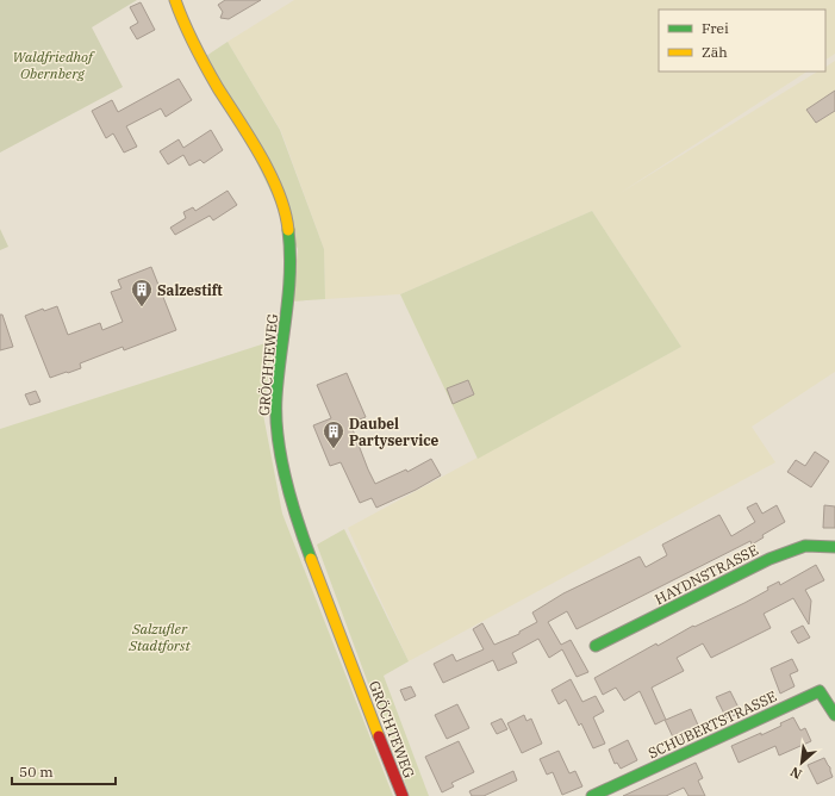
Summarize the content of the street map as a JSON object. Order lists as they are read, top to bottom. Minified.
{"streets":{"street":["GRÖCHTEWEG","HAYDNSTRASSE","SCHUBERTSTRASSE"]},"parks":["Waldfriedhof Obernberg","Salzufler Stadtforst"],"places":{"building":["Salzestift","Daubel Partyservice"]},"legend":["Frei","Zäh"],"scale_bar":"50 m","north":"bottom left"}
